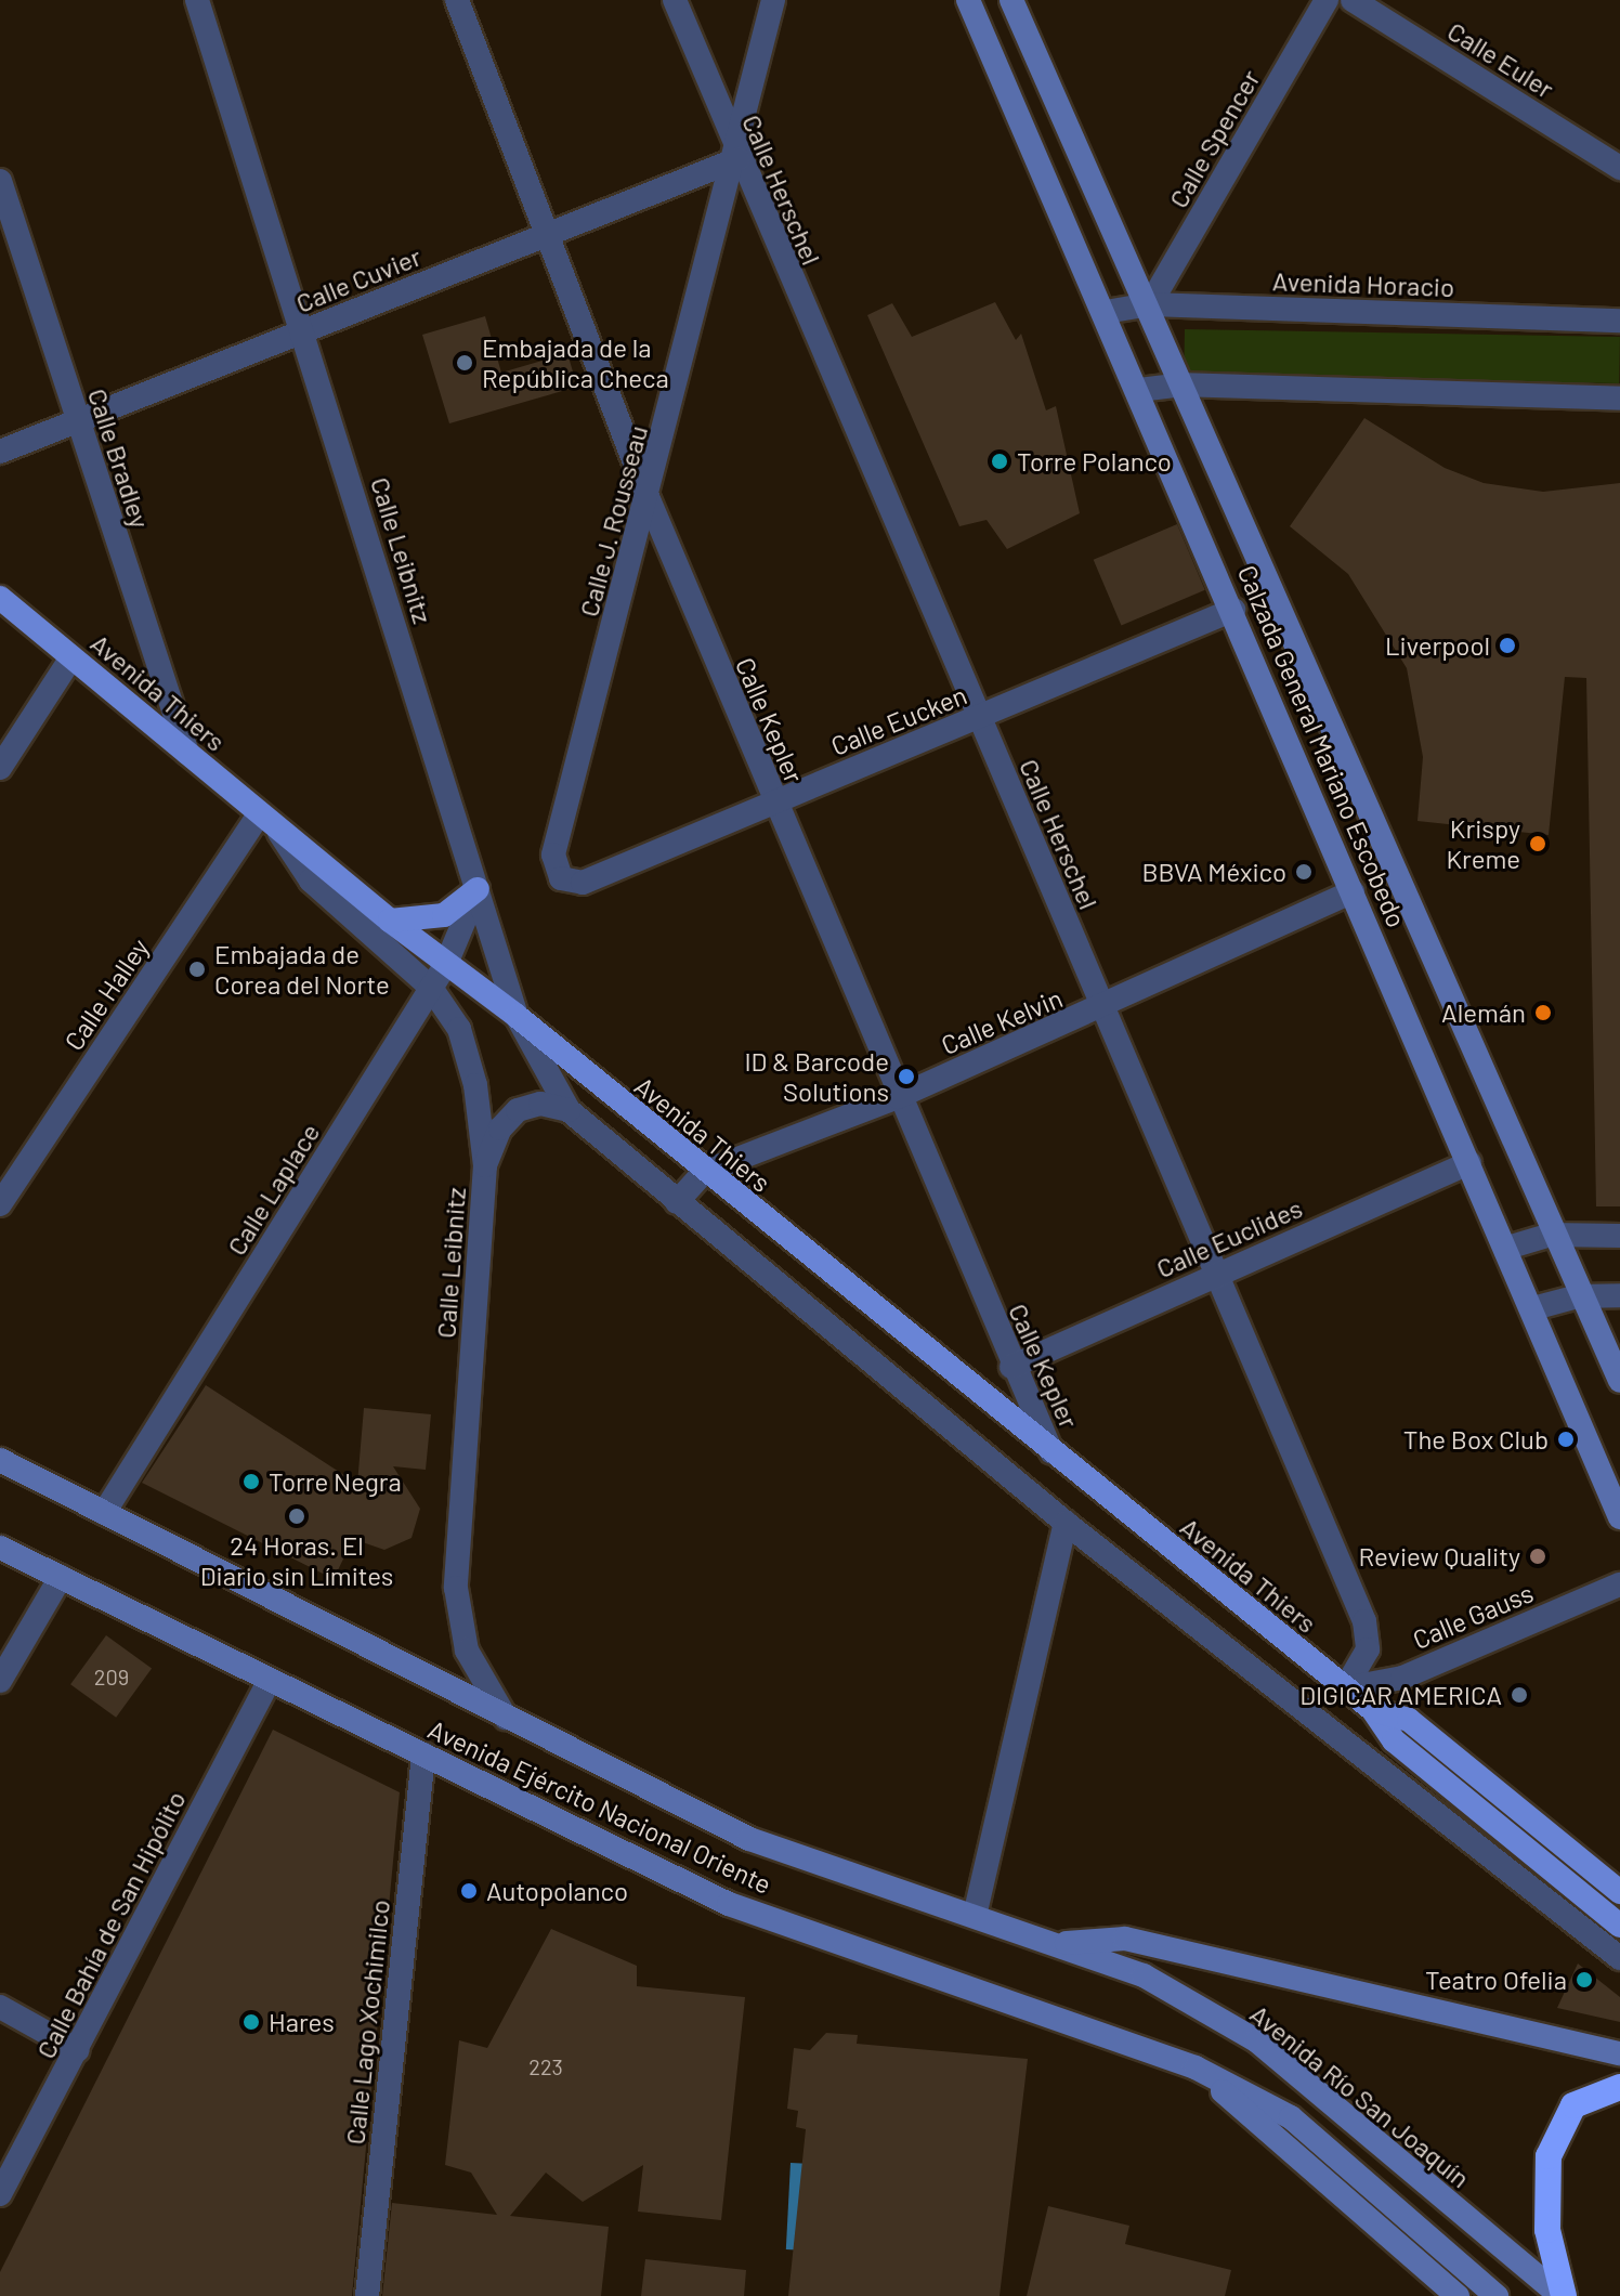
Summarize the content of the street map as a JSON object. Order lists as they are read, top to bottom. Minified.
{"streets":{"main road":["Avenida Thiers","Calzada General Mariano Escobedo","Avenida Ejército Nacional Oriente","Avenida Río San Joaquín"],"street":["Calle Euler","Calle Spencer","Calle Herschel","Calle Cuvier","Avenida Horacio","Calle Bradley","Calle J. Rousseau","Calle Leibnitz","Calle Kepler","Calle Eucken","Calle Halley","Calle Kelvin","Calle Laplace","Calle Euclides","Calle Gauss","Calle Bahía de San Hipólito","Calle Lago Xochimilco"]},"crossings":[["Calle Spencer","Avenida Horacio"],["Calle Spencer","Calzada General Mariano Escobedo"],["Calle Herschel","Calle Cuvier"],["Calle Herschel","Calle J. Rousseau"],["Calle Herschel","Avenida Thiers"],["Calle Herschel","Calle Eucken"],["Calle Herschel","Calle Kelvin"],["Calle Herschel","Calle Euclides"],["Calle Herschel","Calle Gauss"],["Calle Cuvier","Calle Bradley"],["Calle Cuvier","Calle J. Rousseau"],["Calle Cuvier","Calle Leibnitz"],["Calle Cuvier","Calle Kepler"],["Avenida Horacio","Calzada General Mariano Escobedo"],["Calle Bradley","Avenida Thiers"],["Calle J. Rousseau","Calle Kepler"],["Calle J. Rousseau","Calle Eucken"],["Calle Leibnitz","Avenida Thiers"],["Calle Leibnitz","Calle Halley"],["Calle Leibnitz","Calle Laplace"],["Calle Leibnitz","Avenida Ejército Nacional Oriente"],["Avenida Thiers","Calle Kepler"],["Avenida Thiers","Calle Halley"],["Avenida Thiers","Calle Kelvin"],["Avenida Thiers","Calle Laplace"],["Avenida Thiers","Calle Gauss"],["Calle Kepler","Calle Eucken"],["Calle Kepler","Calle Kelvin"],["Calle Kepler","Calle Euclides"],["Calle Eucken","Calzada General Mariano Escobedo"],["Calzada General Mariano Escobedo","Calle Kelvin"],["Calzada General Mariano Escobedo","Calle Euclides"],["Calle Laplace","Avenida Ejército Nacional Oriente"],["Avenida Ejército Nacional Oriente","Calle Bahía de San Hipólito"],["Avenida Ejército Nacional Oriente","Calle Lago Xochimilco"],["Avenida Ejército Nacional Oriente","Avenida Río San Joaquín"]],"places":["Embajada de la República Checa","Torre Polanco","Liverpool","Krispy Kreme","BBVA México","Embajada de Corea del Norte","Alemán","ID & Barcode Solutions","The Box Club","Torre Negra","24 Horas. El Diario sin Límites","Review Quality","DIGICAR AMERICA","Autopolanco","Teatro Ofelia","Hares"],"house_numbers":["209","223"]}
